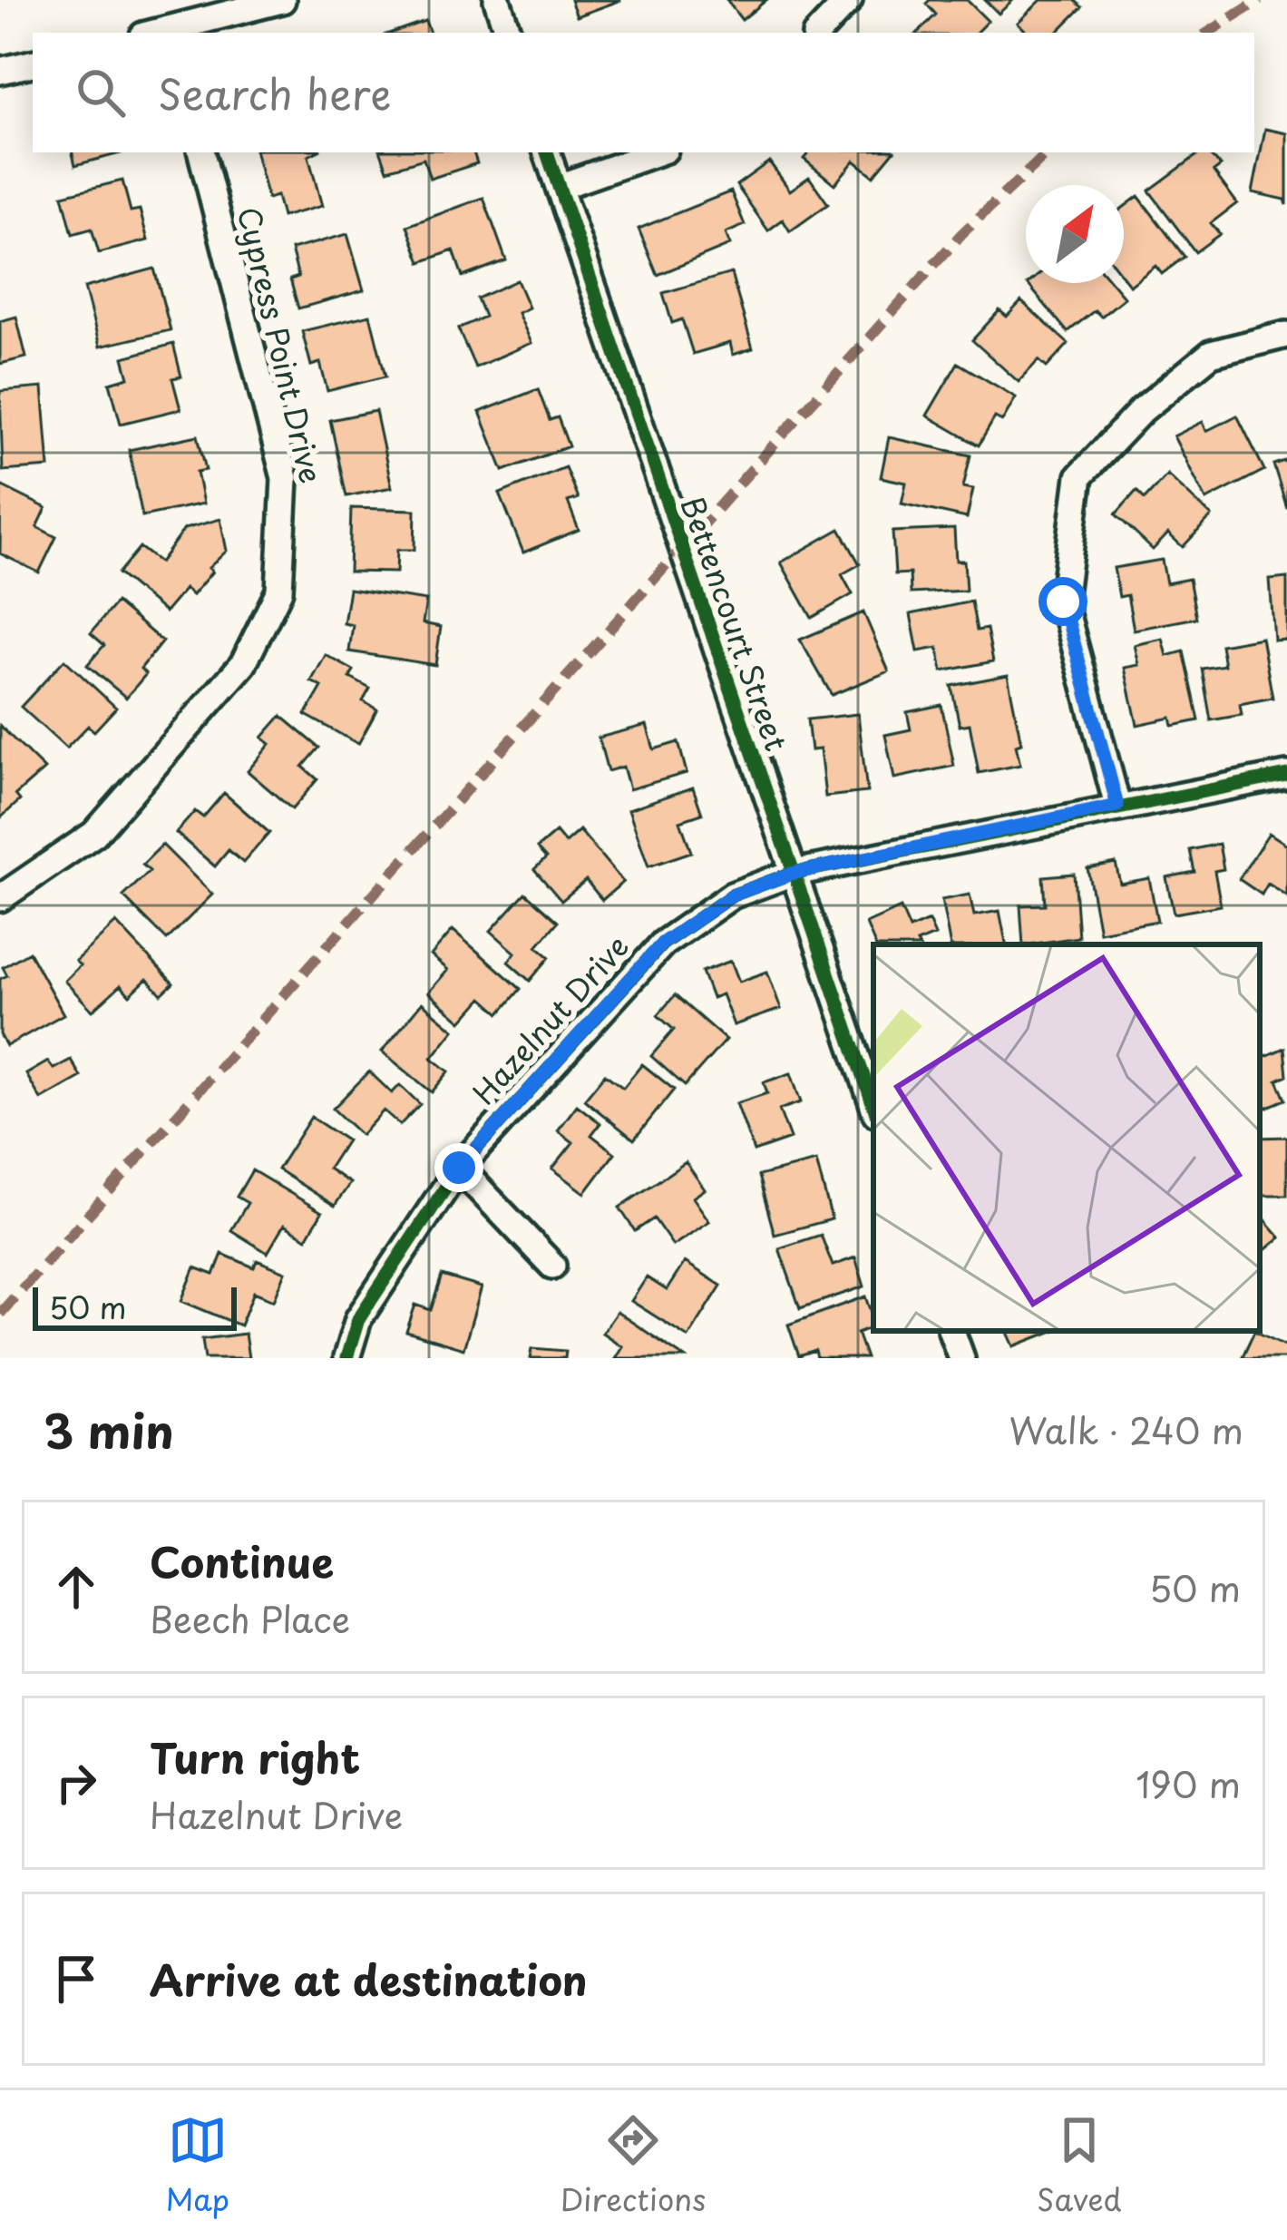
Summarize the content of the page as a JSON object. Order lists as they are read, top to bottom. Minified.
{"streets":{"street":["Cypress Point Drive","Bettencourt Street","Hazelnut Drive"]},"crossings":[["Bettencourt Street","Hazelnut Drive"]],"scale_bar":"50 m","north":"top right","page":{"search":"Search here","scale":"50 m","heading":["3 min","Walk · 240 m"],"list":[["Continue","Beech Place","50 m"],["Turn right","Hazelnut Drive","190 m"],"Arrive at destination"],"nav":["Map","Directions","Saved"]}}
